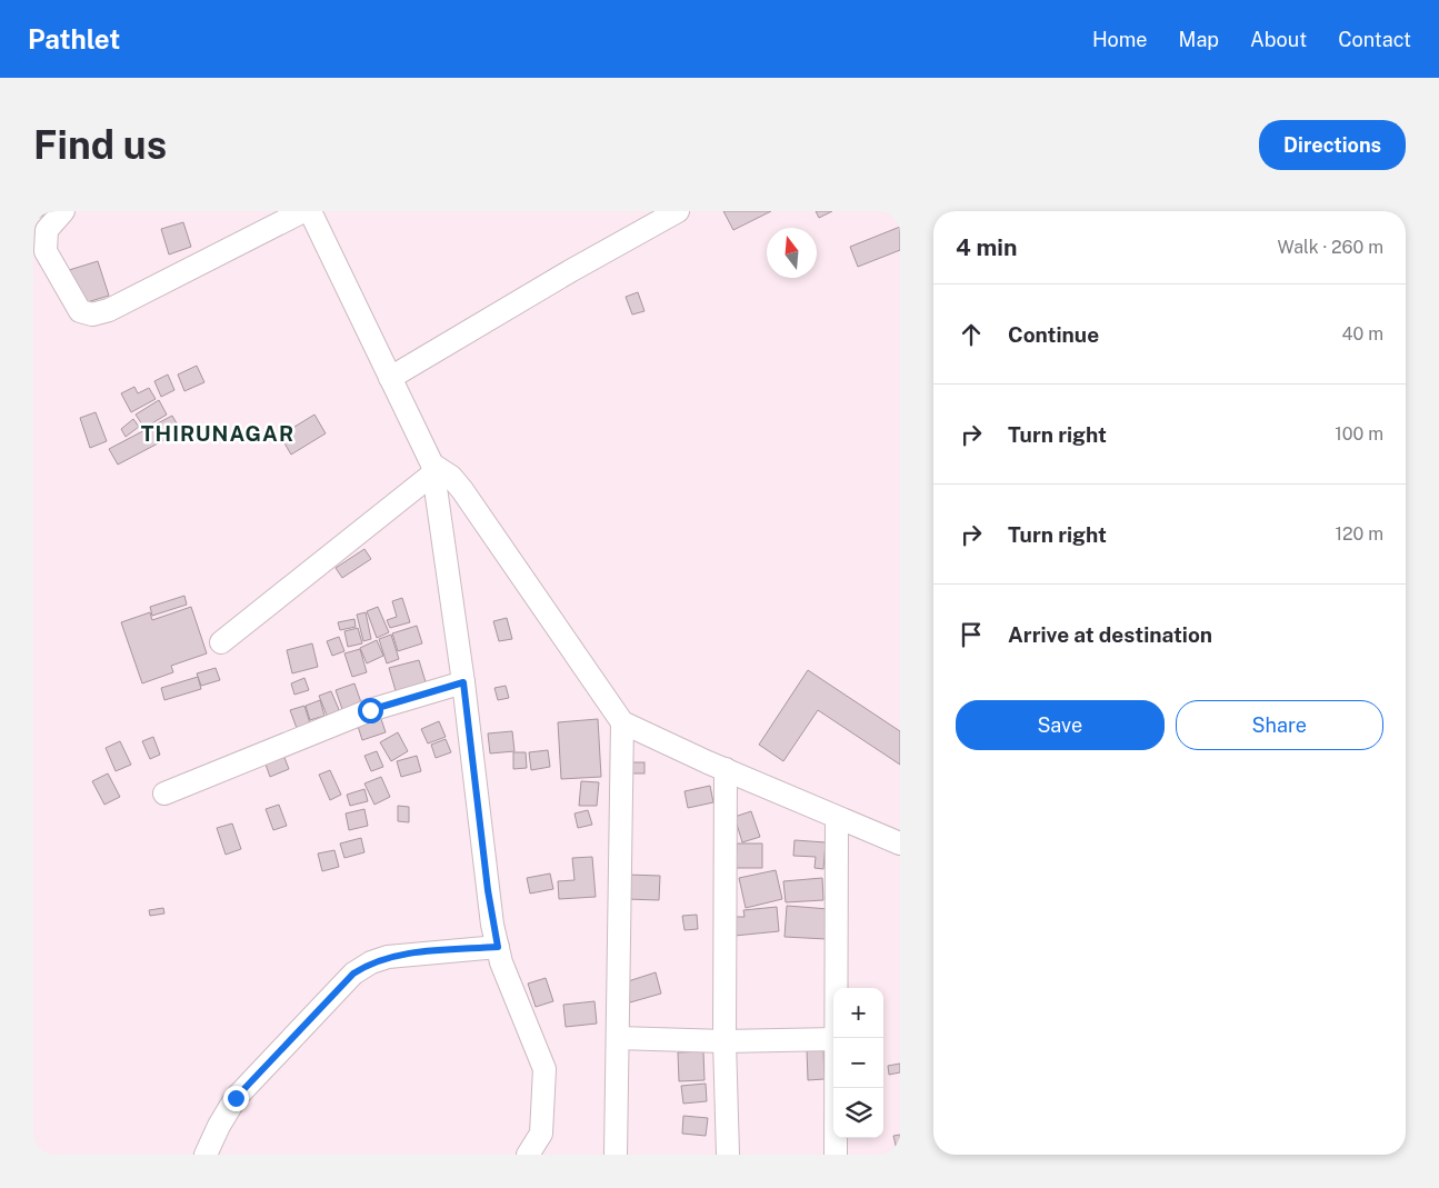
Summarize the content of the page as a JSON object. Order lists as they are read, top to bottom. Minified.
{"districts":["THIRUNAGAR"],"north":"top","page":{"header":"Pathlet","nav":["Home","Map","About","Contact"],"buttons":["Directions",["Save","Share"]],"title":"Find us","heading":["4 min","Walk · 260 m"],"list":[["Continue","40 m"],["Turn right","100 m"],["Turn right","120 m"],"Arrive at destination"],"map_buttons":["+","−"]}}
